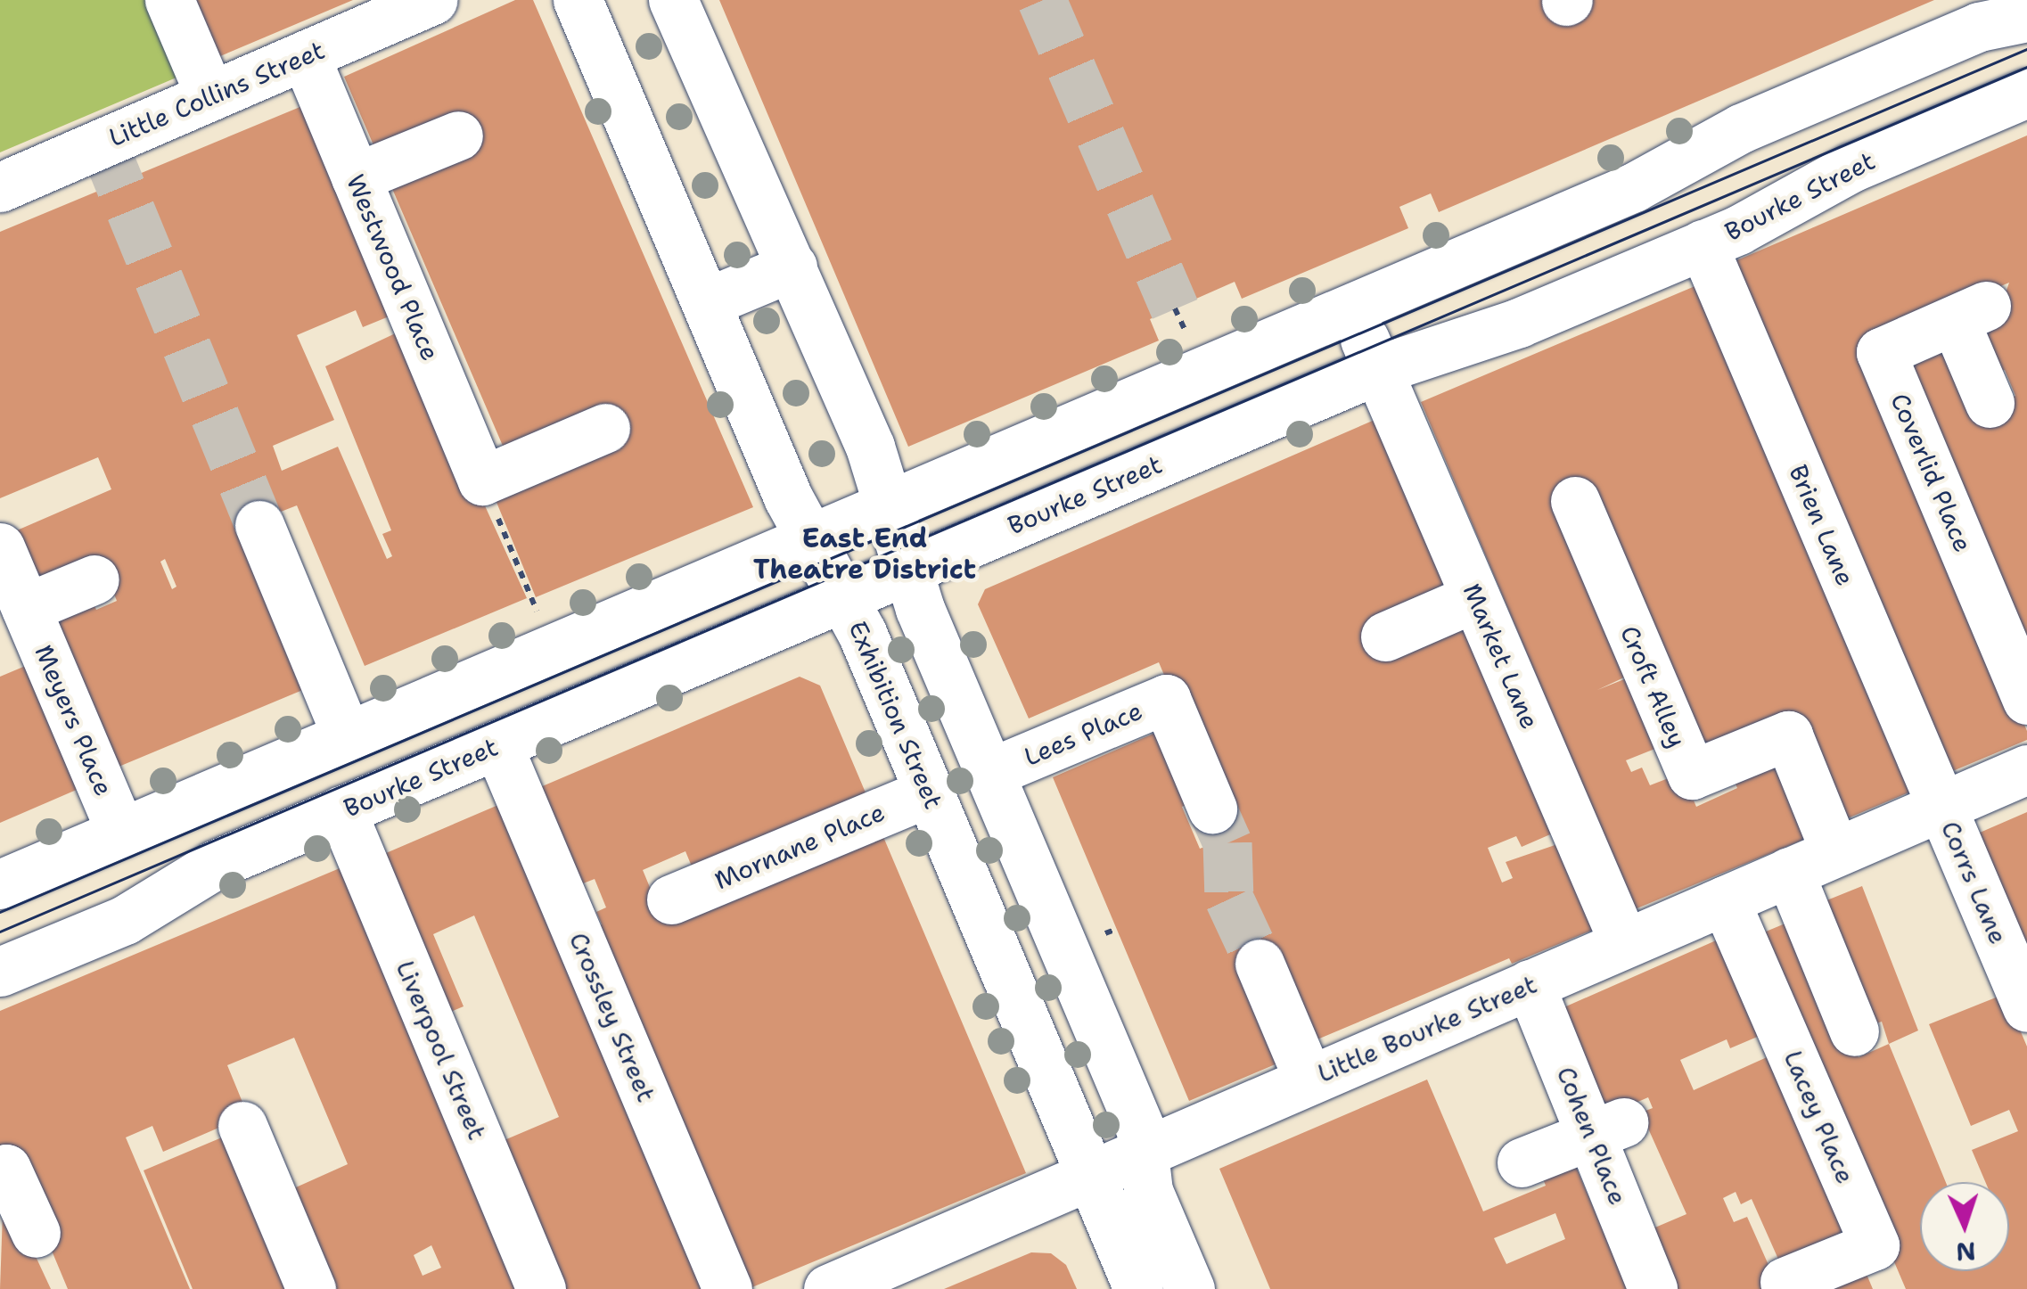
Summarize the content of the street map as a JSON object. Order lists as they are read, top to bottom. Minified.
{"streets":{"street":["Little Collins Street","Bourke Street","Westwood Place","Coverlid Place","Brien Lane","Market Lane","Croft Alley","Exhibition Street","Meyers Place","Lees Place","Mornane Place","Corrs Lane","Crossley Street","Little Bourke Street","Liverpool Street","Lacey Place","Cohen Place"]},"crossings":[["Little Collins Street","Westwood Place"],["Bourke Street","Brien Lane"],["Bourke Street","Market Lane"],["Bourke Street","Exhibition Street"],["Bourke Street","Crossley Street"],["Bourke Street","Liverpool Street"],["Brien Lane","Corrs Lane"],["Brien Lane","Little Bourke Street"],["Market Lane","Little Bourke Street"],["Croft Alley","Little Bourke Street"],["Exhibition Street","Mornane Place"],["Exhibition Street","Little Bourke Street"],["Corrs Lane","Little Bourke Street"],["Little Bourke Street","Lacey Place"],["Little Bourke Street","Cohen Place"]],"districts":["East End Theatre District"],"north":"bottom"}
